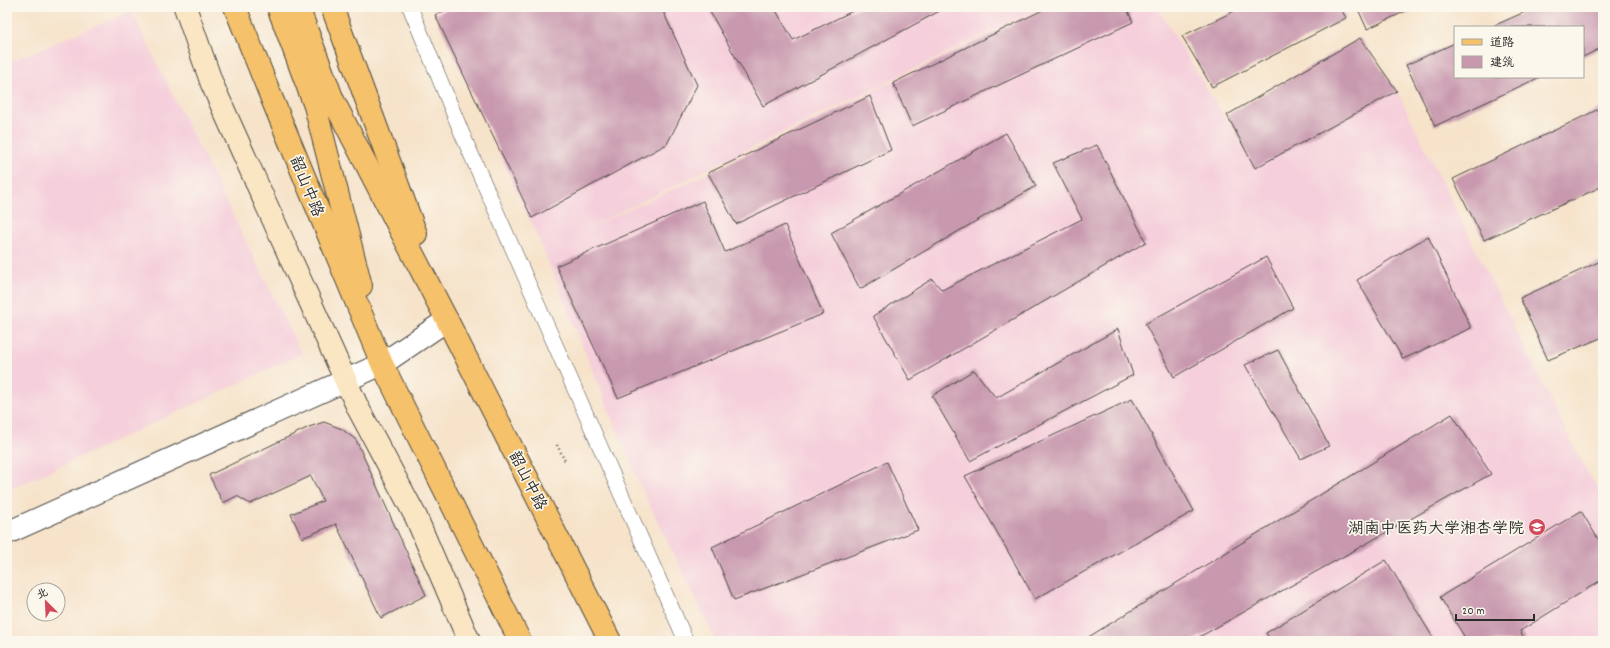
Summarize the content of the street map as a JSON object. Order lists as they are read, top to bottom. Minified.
{"streets":{"main road":["韶山中路"]},"places":{"school or university":["湖南中医药大学湘杏学院"]},"legend":["道路","建筑"],"scale_bar":"20 m","north":"top left"}
